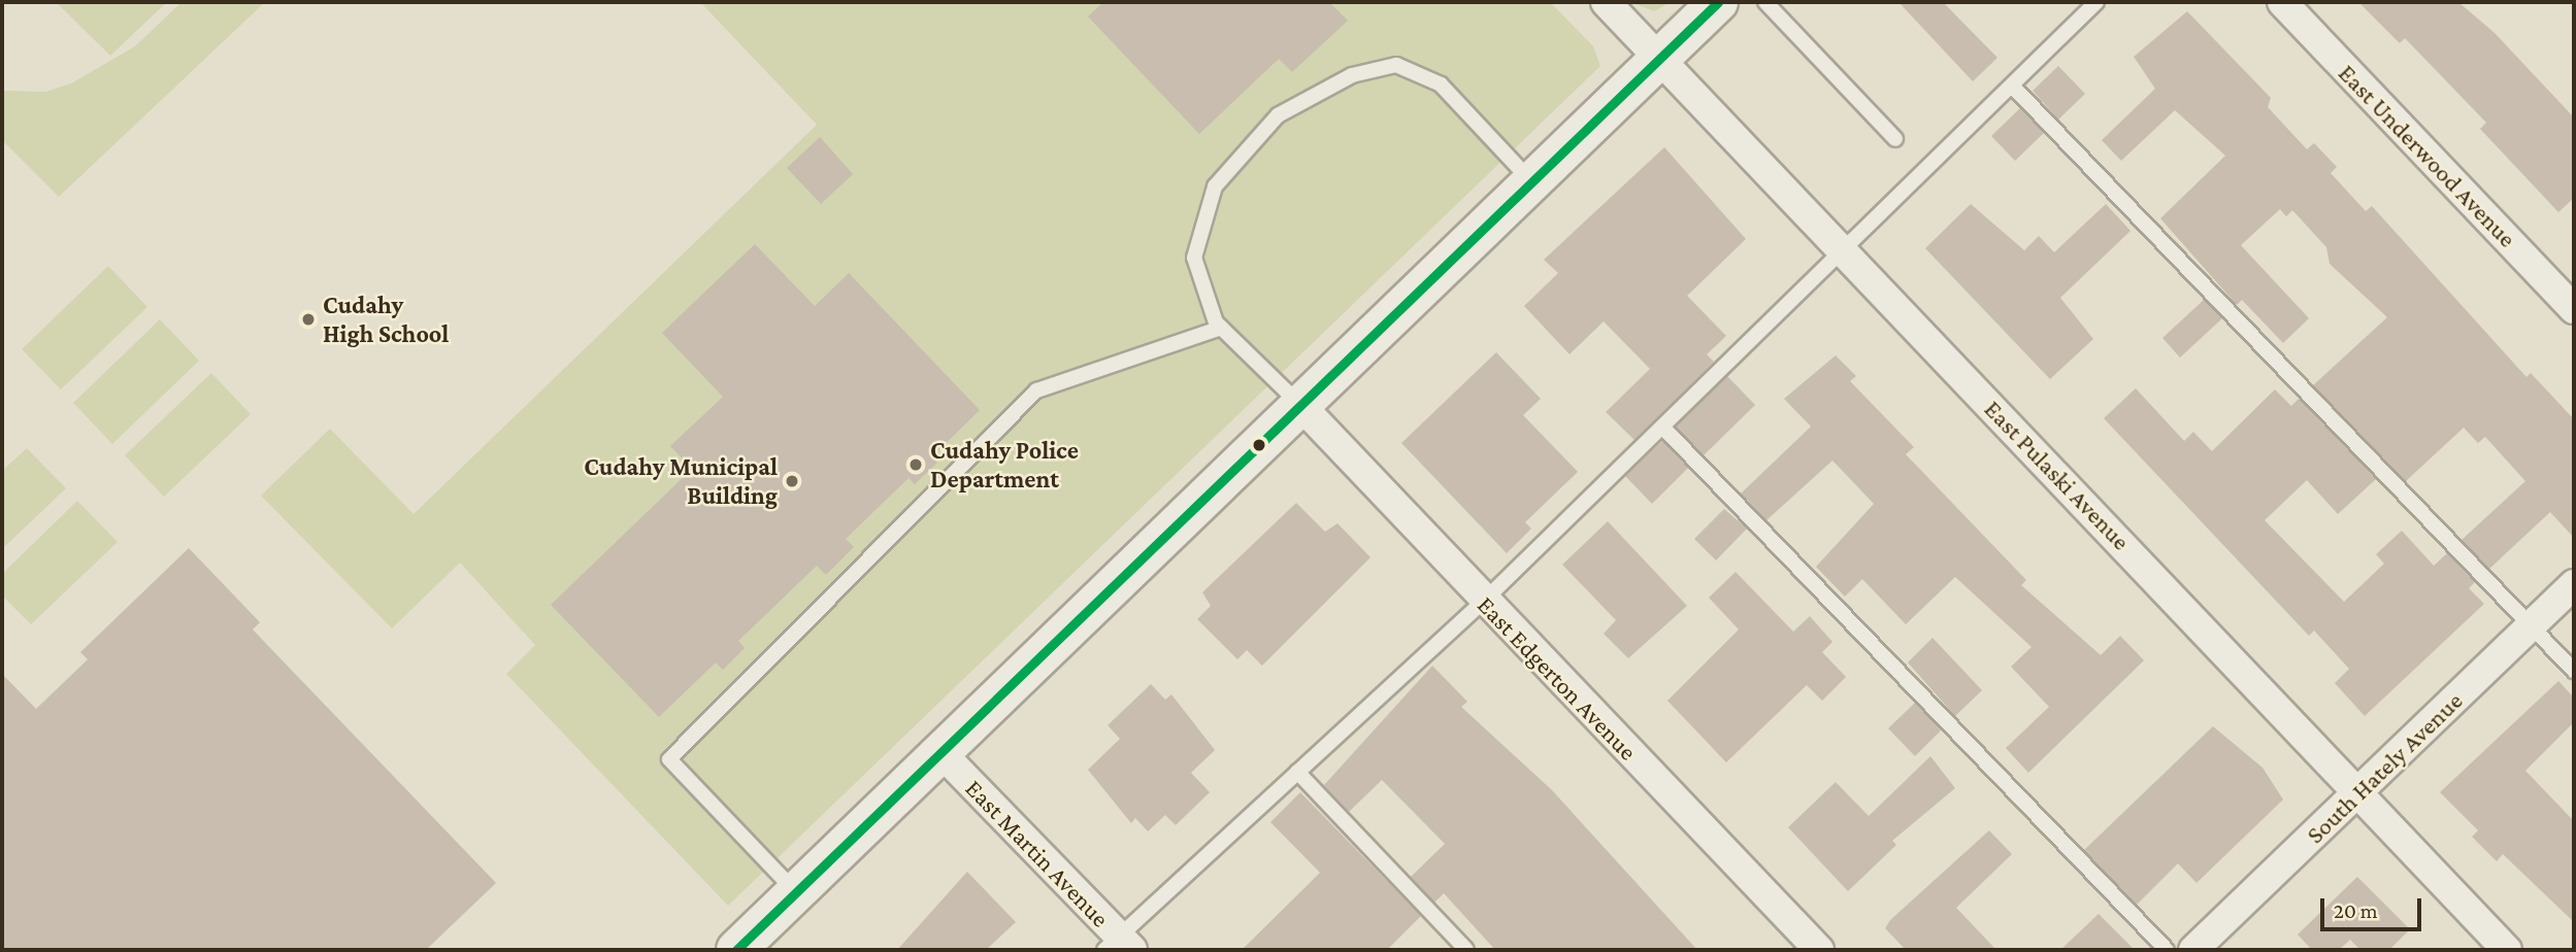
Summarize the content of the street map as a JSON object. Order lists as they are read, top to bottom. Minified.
{"streets":{"street":["East Underwood Avenue","East Pulaski Avenue","East Edgerton Avenue","South Hately Avenue","East Martin Avenue"]},"crossings":[["East Pulaski Avenue","South Hately Avenue"]],"places":["Cudahy High School","Cudahy Police Department","Cudahy Municipal Building"],"scale_bar":"20 m"}
